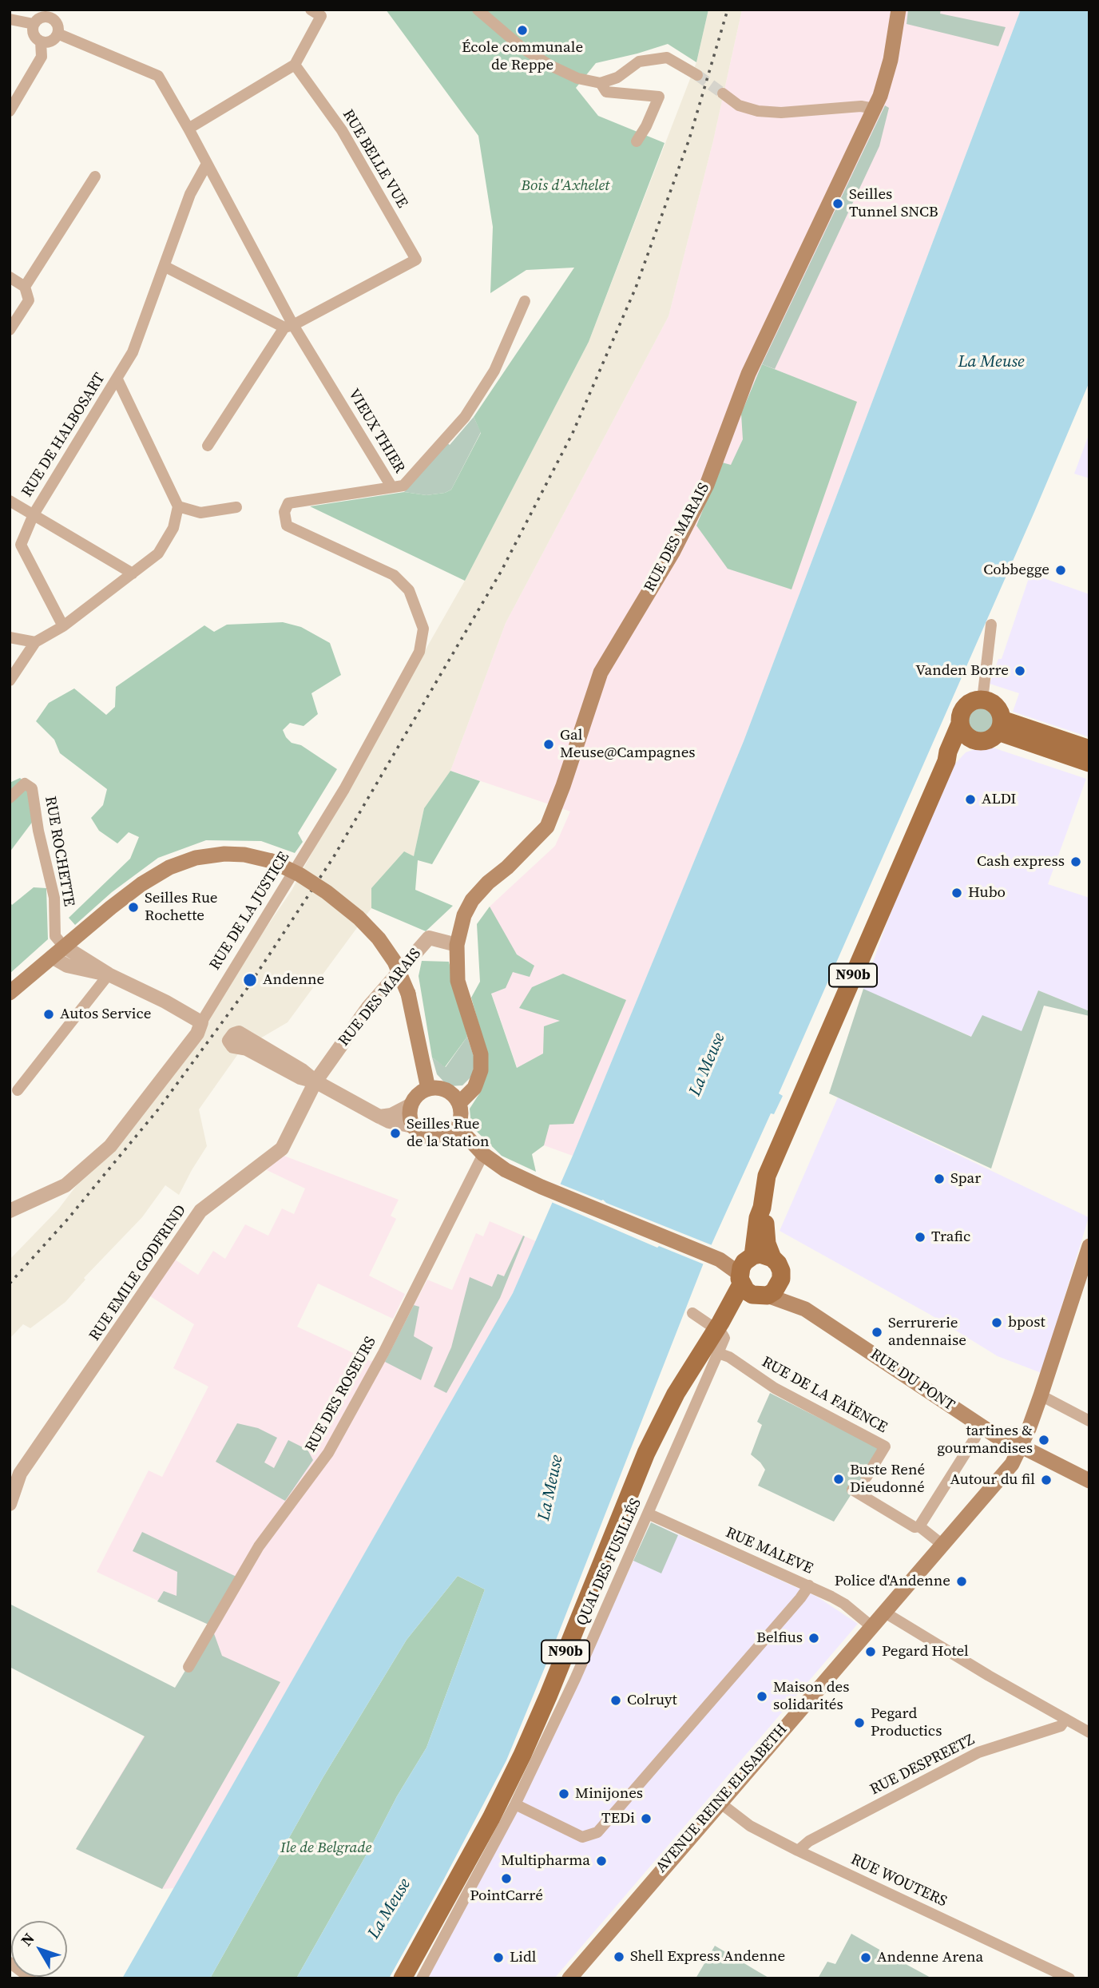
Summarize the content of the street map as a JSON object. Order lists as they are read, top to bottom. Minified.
{"streets":{"main road":["RUE DES MARAIS","N90b","RUE DU PONT","AVENUE REINE ELISABETH"],"street":["RUE BELLE VUE","VIEUX THIER","RUE DE HALBOSART","RUE ROCHETTE","RUE DE LA JUSTICE","RUE EMILE GODFRIND","RUE DES ROSEURS","RUE DE LA FAÏENCE","RUE MALEVE","QUAI DES FUSILLÉS","RUE DESPREETZ","RUE WOUTERS"]},"crossings":[["RUE BELLE VUE","VIEUX THIER"],["VIEUX THIER","RUE DE HALBOSART"],["VIEUX THIER","RUE DE LA JUSTICE"],["RUE DES MARAIS","RUE EMILE GODFRIND"],["RUE DES MARAIS","RUE DU PONT"],["N90b","RUE DU PONT"],["N90b","QUAI DES FUSILLÉS"],["RUE DU PONT","RUE DES ROSEURS"],["RUE DU PONT","AVENUE REINE ELISABETH"],["RUE DE LA FAÏENCE","QUAI DES FUSILLÉS"],["RUE MALEVE","QUAI DES FUSILLÉS"],["RUE MALEVE","AVENUE REINE ELISABETH"],["RUE DESPREETZ","RUE WOUTERS"],["AVENUE REINE ELISABETH","RUE WOUTERS"]],"water":["La Meuse"],"parks":["Bois d'Axhelet","Ile de Belgrade"],"places":["École communale de Reppe","Seilles Tunnel SNCB","Cobbegge","Vanden Borre","Gal Meuse@Campagnes","ALDI","Cash express","Hubo","Seilles Rue Rochette","Andenne","Autos Service","Seilles Rue de la Station","Spar","Trafic","bpost","Serrurerie andennaise","tartines & gourmandises","Buste René Dieudonné","Autour du fil","Police d'Andenne","Belfius","Pegard Hotel","Maison des solidarités","Colruyt","Pegard Productics","Minijones","TEDi","Multipharma","PointCarré","Shell Express Andenne","Lidl","Andenne Arena"],"north":"top left"}
